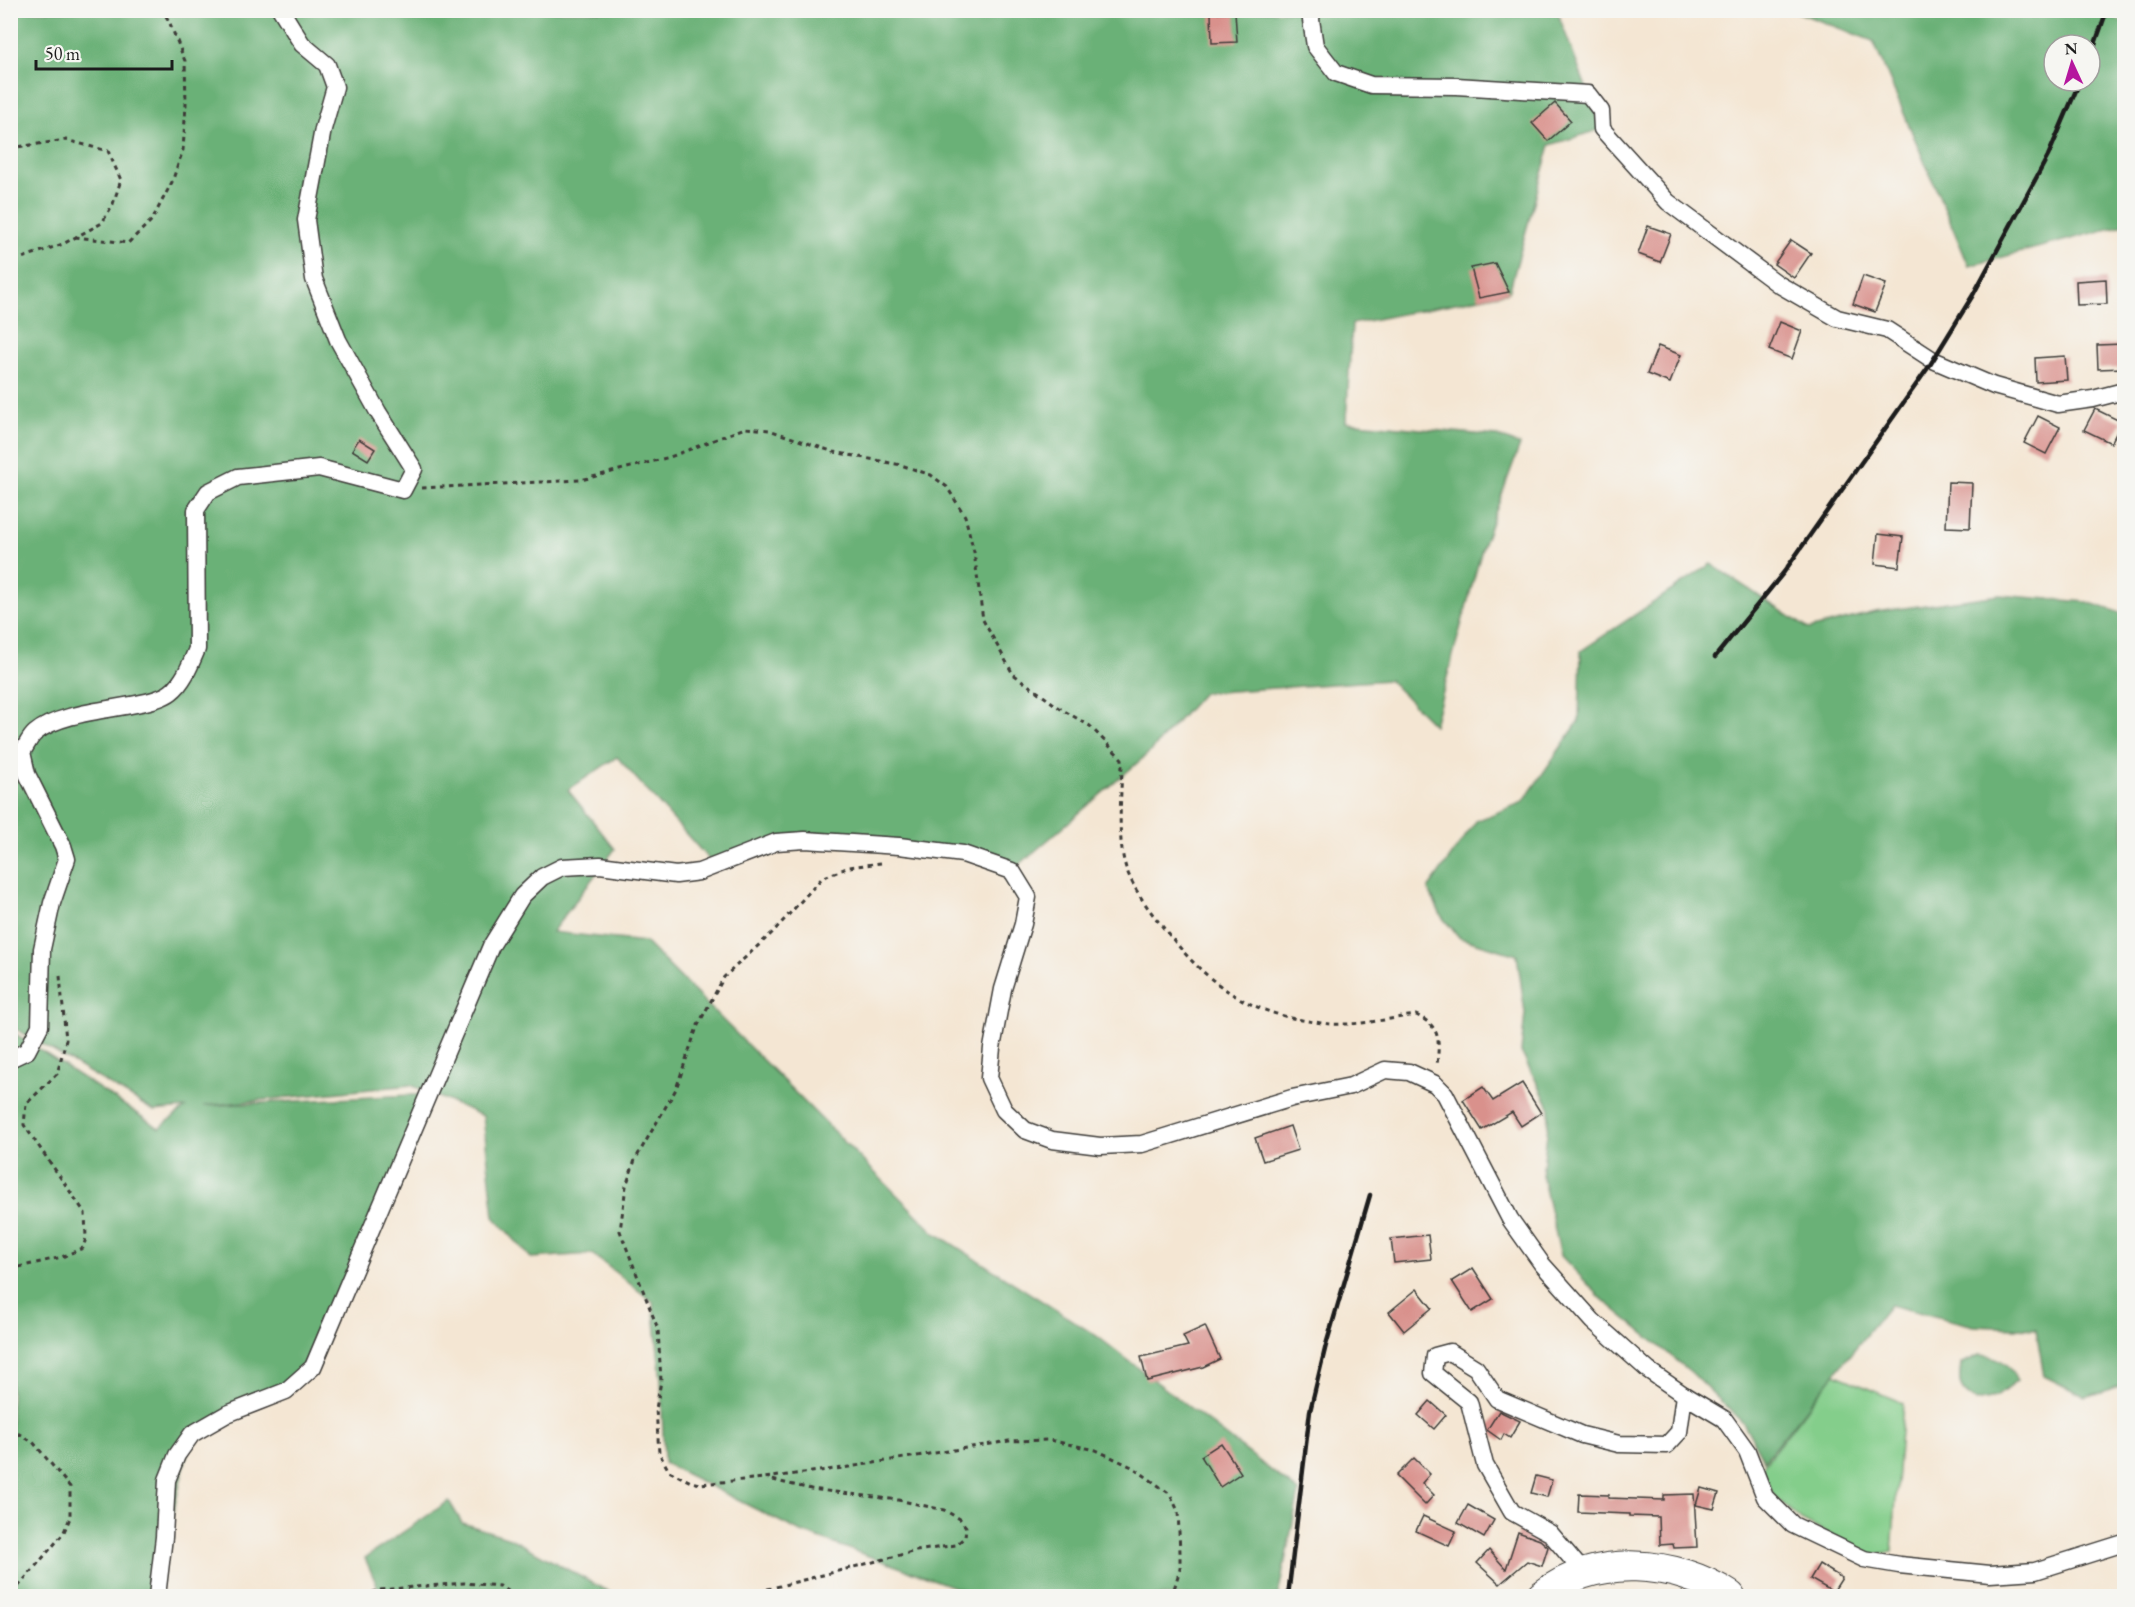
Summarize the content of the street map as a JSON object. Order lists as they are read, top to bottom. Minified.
{"scale_bar":"50 m","north":"top"}
